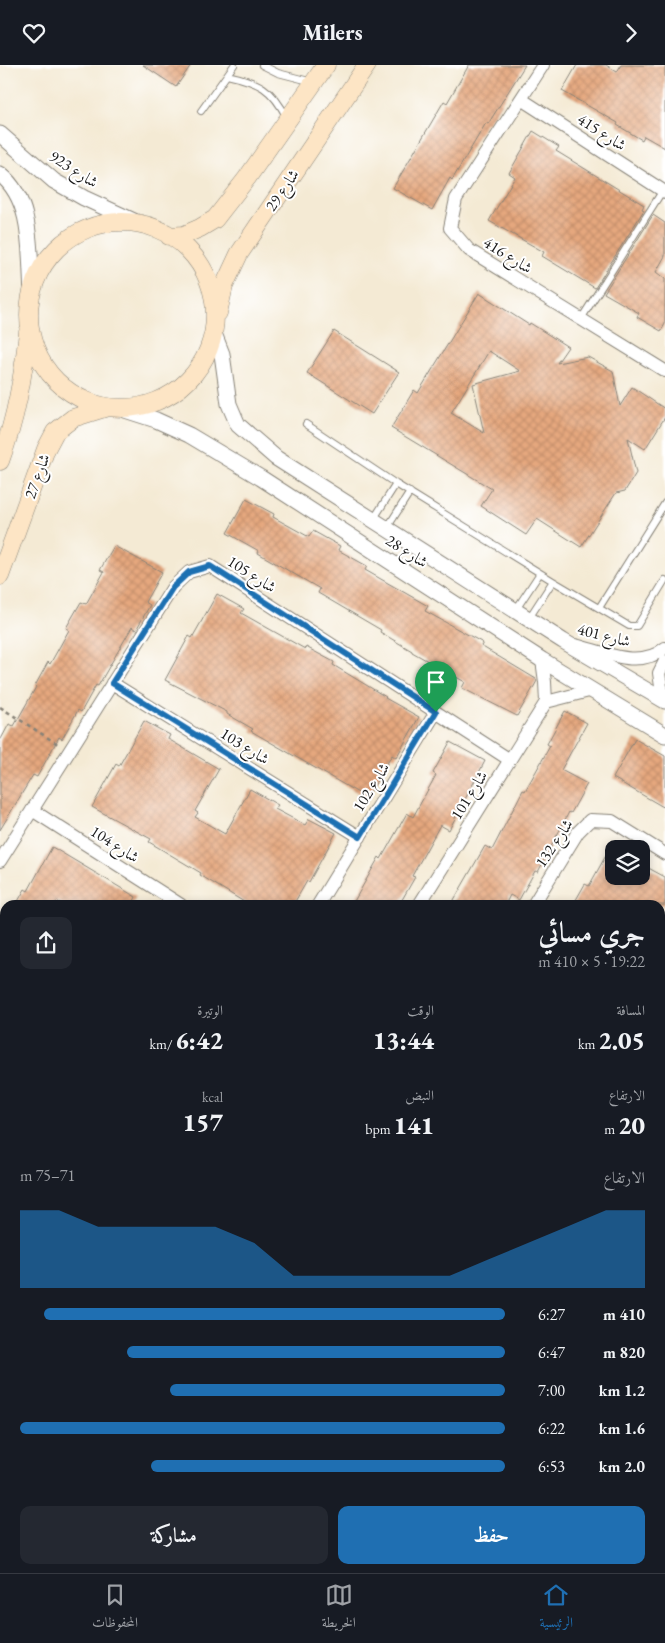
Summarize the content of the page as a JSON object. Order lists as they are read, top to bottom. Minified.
{"streets":{"main road":["شارع 29","شارع 27"],"street":["شارع 415","شارع 923","شارع 416","شارع 28","شارع 105","شارع 401","شارع 103","شارع 102","شارع 101","شارع 132","شارع 104"]},"crossings":[["شارع 415","شارع 416"],["شارع 29","شارع 27"],["شارع 29","شارع 28"],["شارع 27","شارع 28"],["شارع 28","شارع 401"],["شارع 105","شارع 103"],["شارع 105","شارع 102"],["شارع 105","شارع 101"],["شارع 105","شارع 104"],["شارع 103","شارع 102"]],"page":{"header":"Milers","heading":["جري مسائي","19:22 · 5 × 410 m"],"stats":[["المسافة","2.05 km"],["الوقت","13:44"],["الوتيرة","6:42 /km"],["الارتفاع","20 m"],["النبض","141 bpm"],["kcal","157"]],"chart":["الارتفاع","71–75 m"],"list":[{"name":"410 m","note":"6:27"},{"name":"820 m","note":"6:47"},{"name":"1.2 km","note":"7:00"},{"name":"1.6 km","note":"6:22"},{"name":"2.0 km","note":"6:53"}],"buttons":["حفظ","مشاركة"],"tabs":["الرئيسية","الخريطة","المحفوظات"]}}
